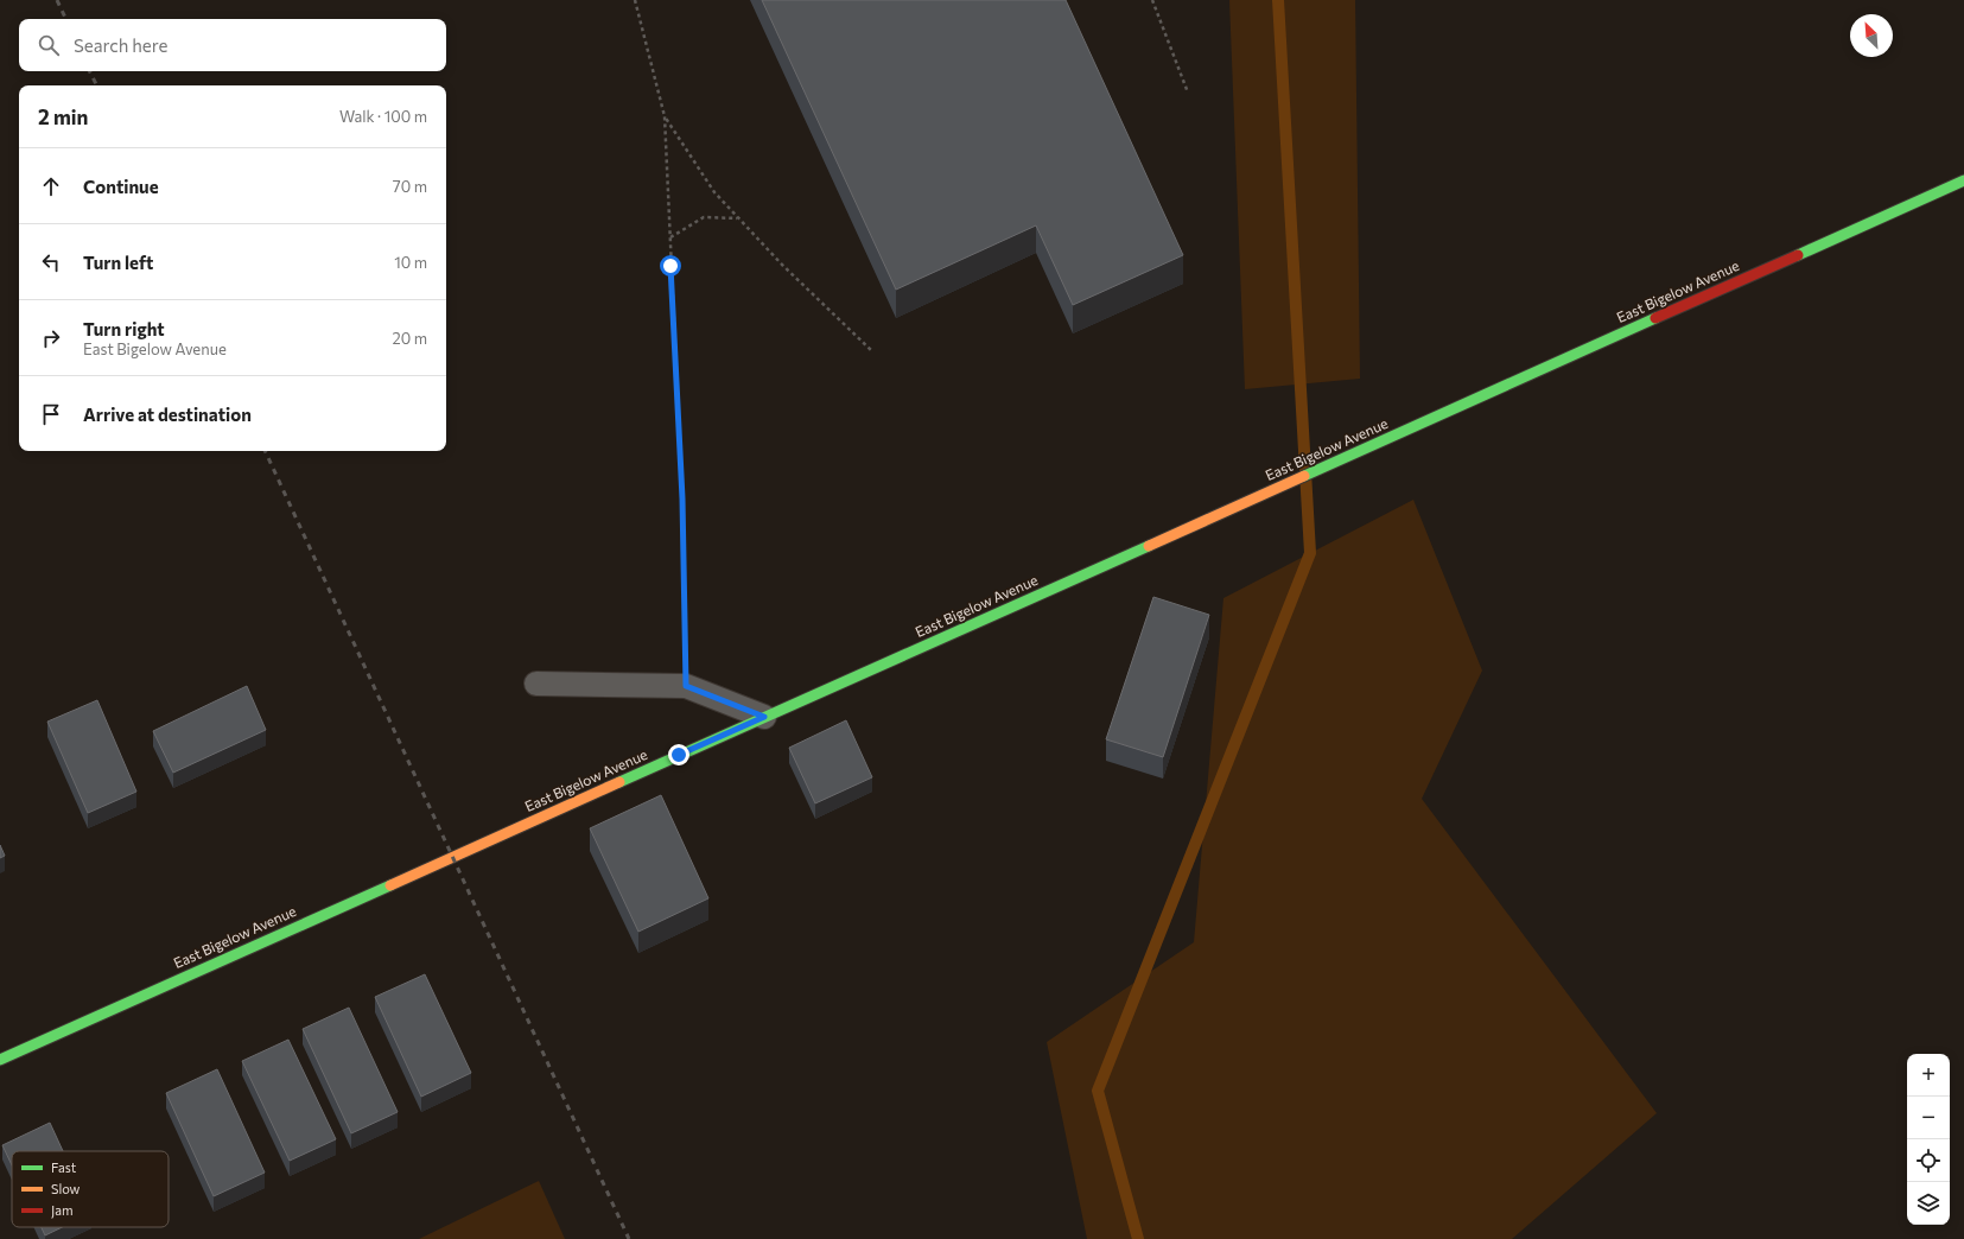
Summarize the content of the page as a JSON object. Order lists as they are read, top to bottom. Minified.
{"streets":{"main road":["East Bigelow Avenue"]},"legend":["Fast","Slow","Jam"],"north":"top left","page":{"search":"Search here","heading":["2 min","Walk · 100 m"],"list":[["Continue","70 m"],["Turn left","10 m"],["Turn right","East Bigelow Avenue","20 m"],"Arrive at destination"],"map_buttons":["+","−"]}}
